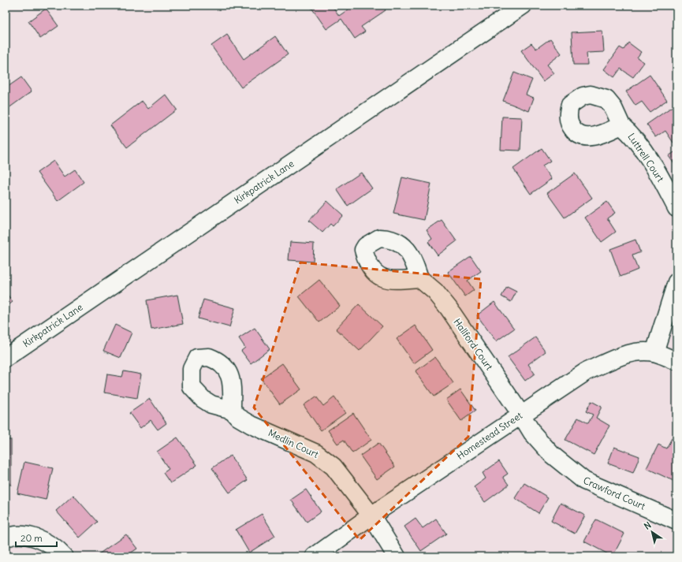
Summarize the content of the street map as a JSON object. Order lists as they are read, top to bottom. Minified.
{"streets":{"street":["Luttrell Court","Kirkpatrick Lane","Hallford Court","Homestead Street","Medlin Court","Crawford Court"]},"crossings":[["Hallford Court","Homestead Street"],["Hallford Court","Crawford Court"],["Homestead Street","Medlin Court"],["Homestead Street","Crawford Court"]],"scale_bar":"20 m","north":"top left"}
